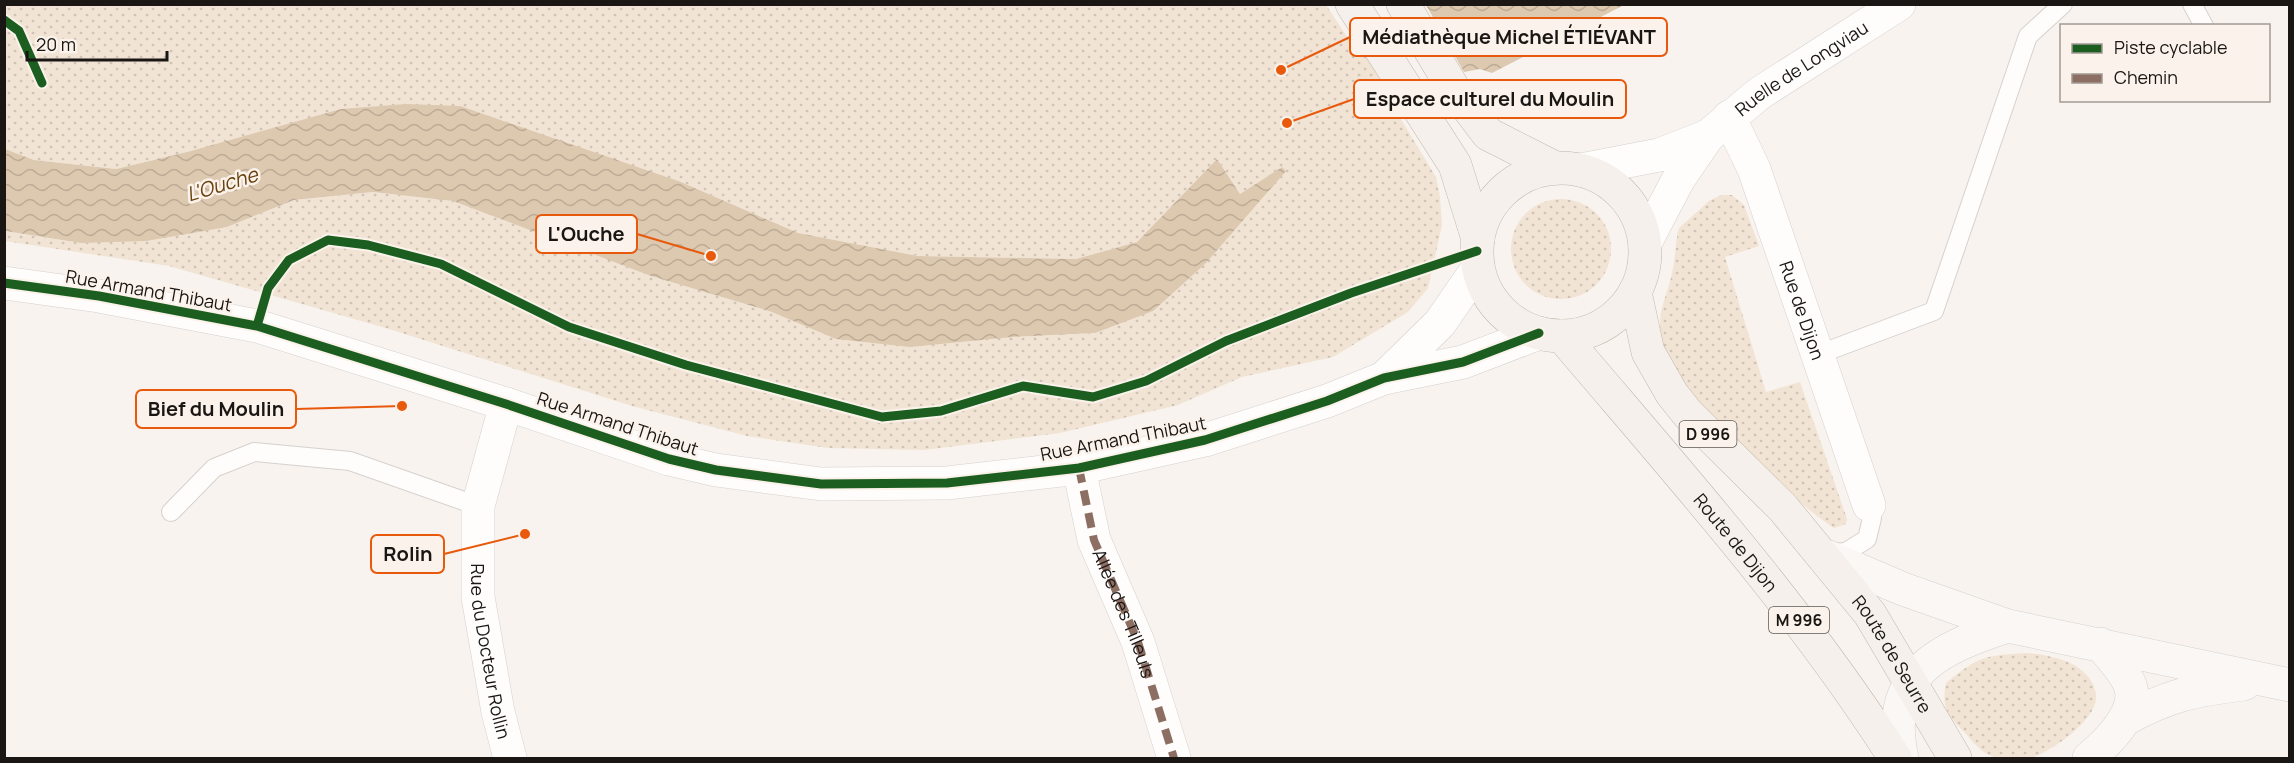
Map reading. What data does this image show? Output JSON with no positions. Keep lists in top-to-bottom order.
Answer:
{
  "streets": {
    "main road": [
      "D 996",
      "Route de Dijon",
      "M 996",
      "Route de Seurre"
    ],
    "street": [
      "Ruelle de Longviau",
      "Rue Armand Thibaut",
      "Rue de Dijon",
      "Allée des Tilleuls",
      "Rue du Docteur Rollin"
    ]
  },
  "crossings": [
    ["Ruelle de Longviau", "Rue Armand Thibaut"],
    ["Ruelle de Longviau", "Rue de Dijon"],
    ["Ruelle de Longviau", "D 996"],
    ["Ruelle de Longviau", "Route de Dijon"],
    ["Rue Armand Thibaut", "D 996"],
    ["Rue Armand Thibaut", "Route de Dijon"],
    ["Rue Armand Thibaut", "Allée des Tilleuls"],
    ["Rue Armand Thibaut", "Rue du Docteur Rollin"],
    ["D 996", "Route de Dijon"],
    ["D 996", "Route de Seurre"]
  ],
  "water": ["L'Ouche"],
  "places": [
    "Médiathèque Michel ÉTIÉVANT",
    "Espace culturel du Moulin",
    "L'Ouche",
    "Bief du Moulin",
    "Rolin"
  ],
  "legend": ["Piste cyclable", "Chemin"],
  "scale_bar": "20 m"
}
